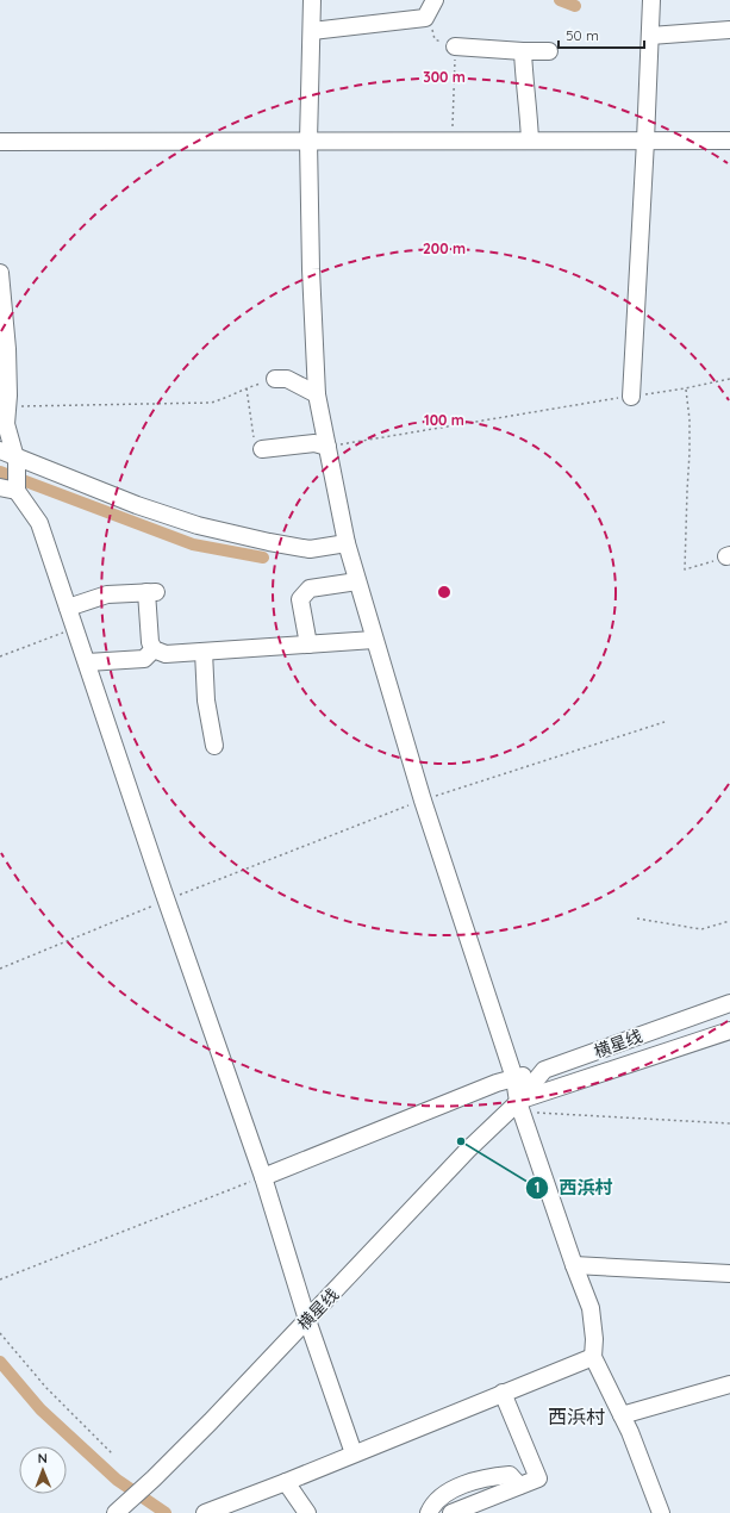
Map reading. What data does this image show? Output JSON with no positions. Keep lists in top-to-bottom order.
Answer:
{
  "streets": {
    "street": ["横星线"]
  },
  "districts": ["西浜村"],
  "places": ["西浜村"],
  "scale_bar": "50 m",
  "north": "top",
  "rings": ["300 m", "200 m", "100 m"]
}
